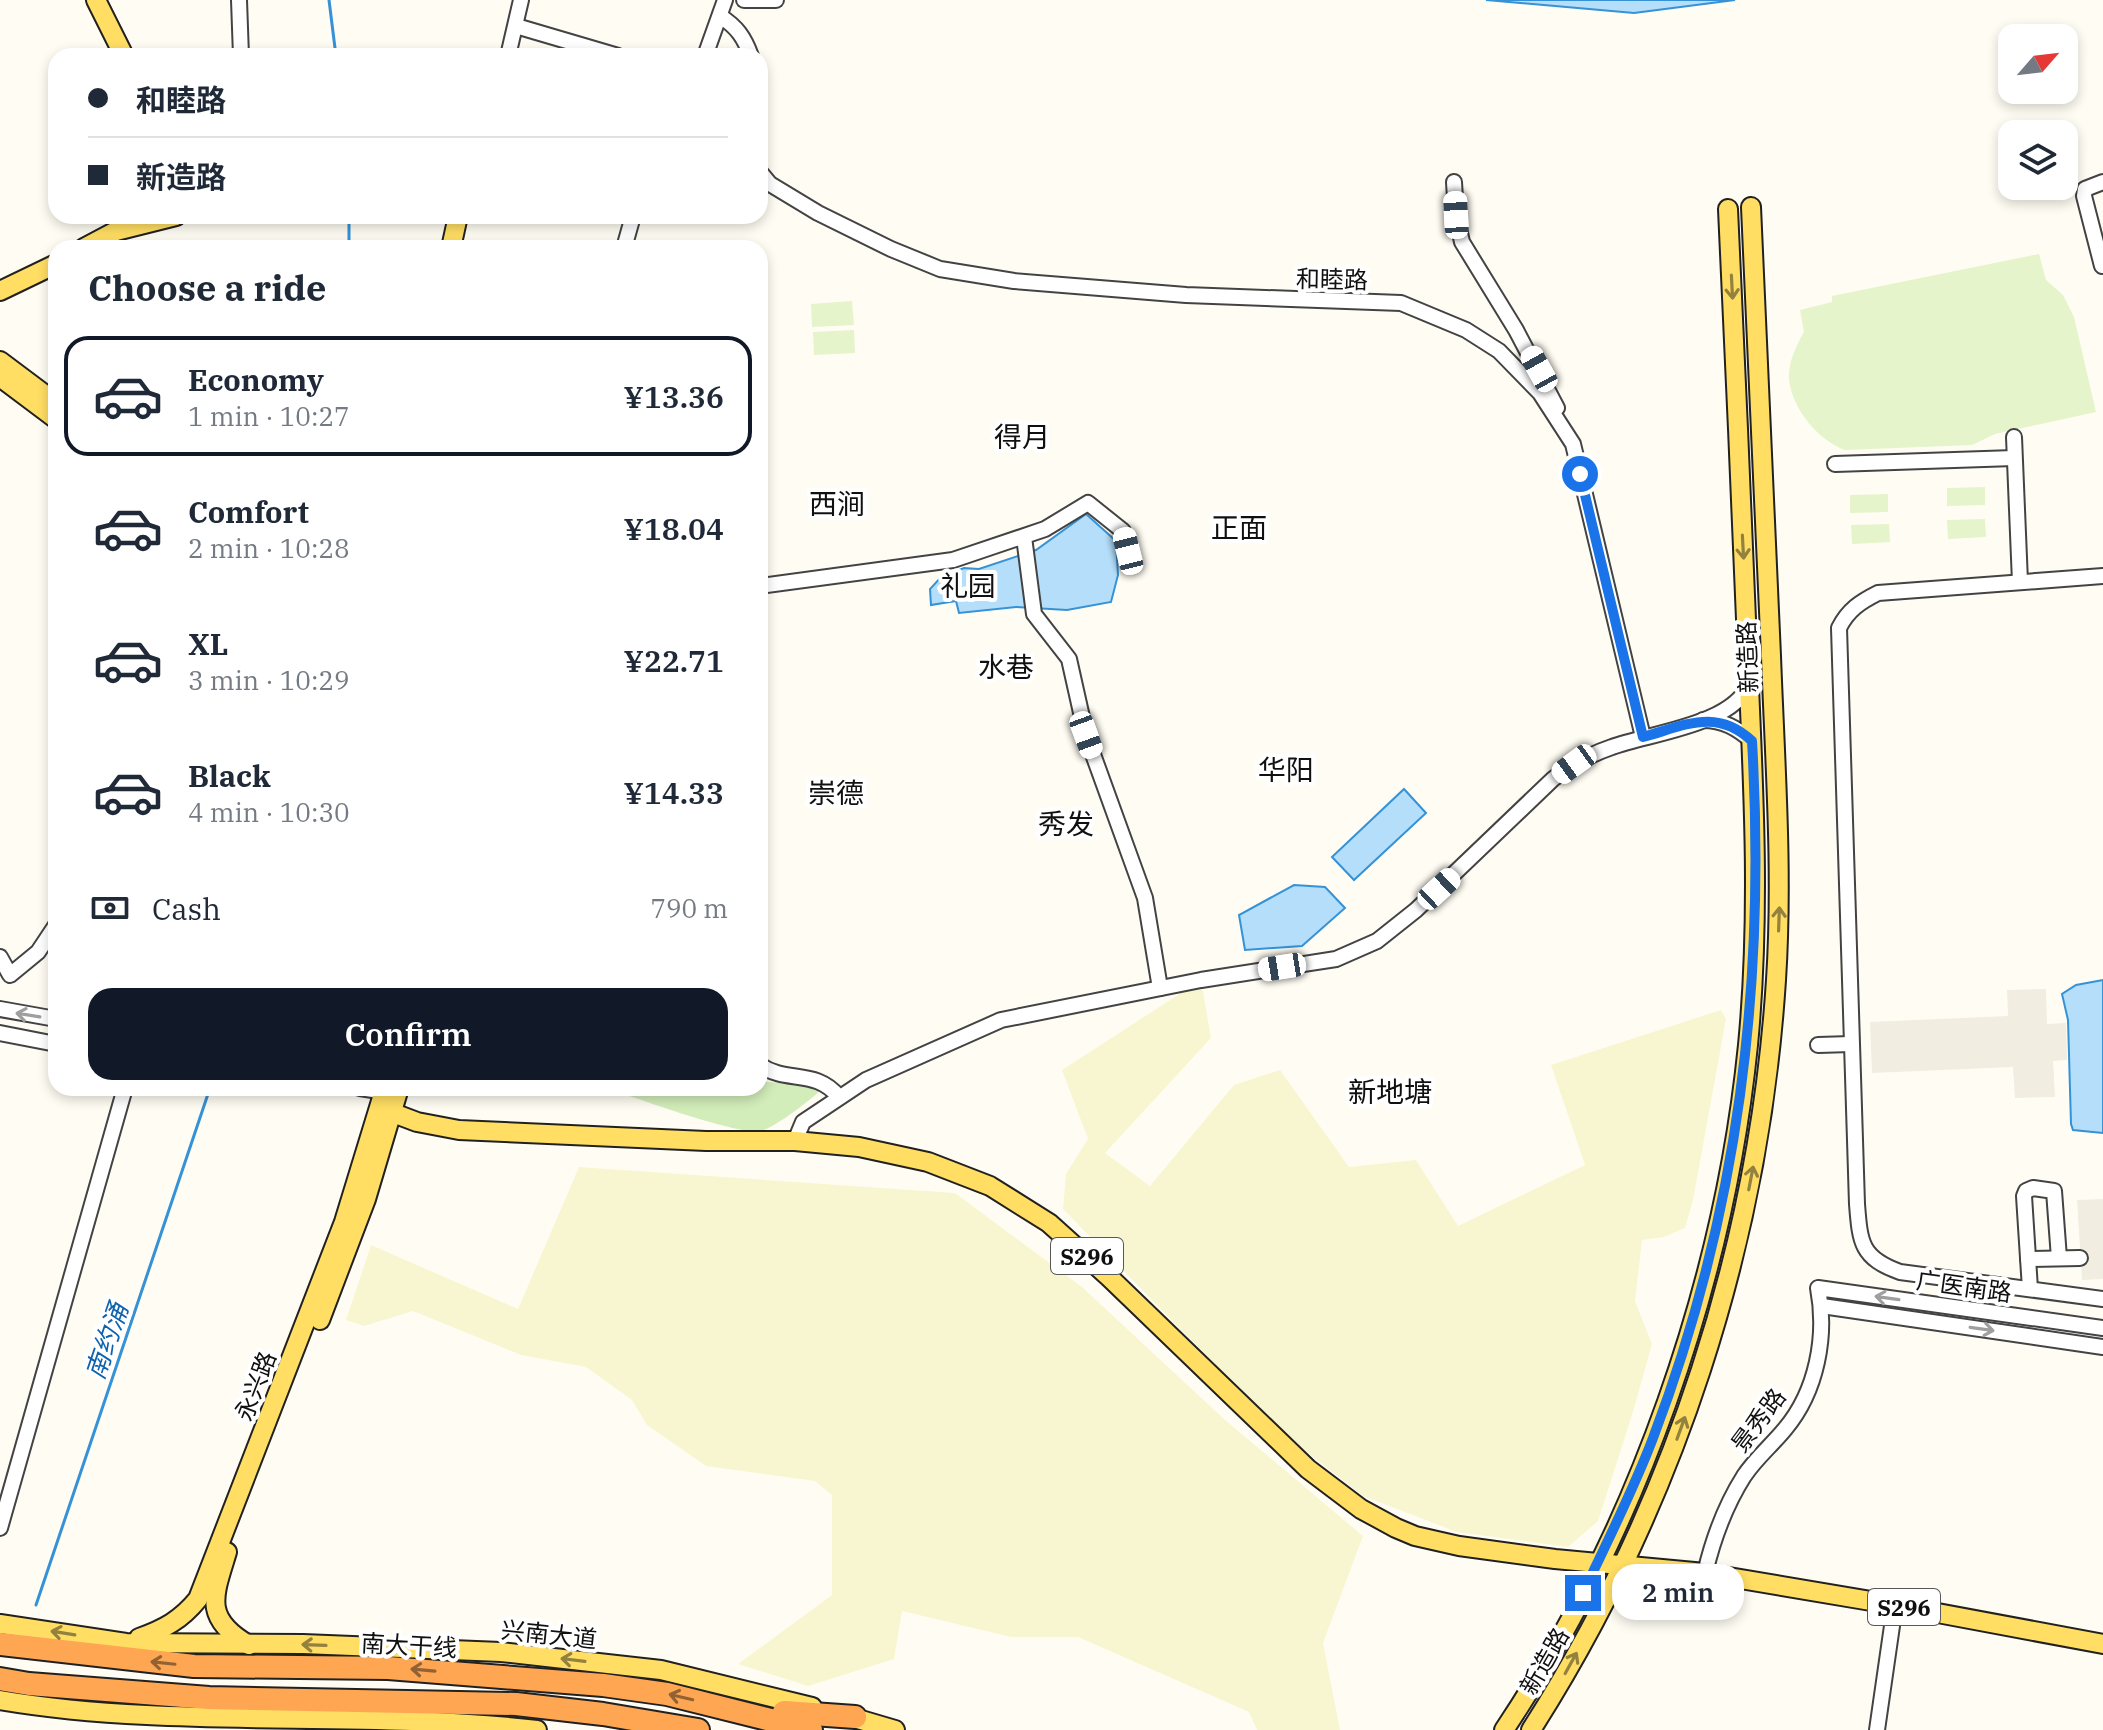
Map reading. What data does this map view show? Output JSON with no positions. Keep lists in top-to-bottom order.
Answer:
{
  "streets": {
    "highway": ["南大干线"],
    "main road": [
      "新造路",
      "S296",
      "永兴路",
      "兴南大道"
    ],
    "street": ["和睦路", "广医南路", "景秀路"]
  },
  "crossings": [
    ["新造路", "S296"],
    ["S296", "永兴路"],
    ["S296", "景秀路"],
    ["广医南路", "景秀路"],
    ["永兴路", "兴南大道"]
  ],
  "districts": [
    "得月",
    "西涧",
    "正面",
    "礼园",
    "水巷",
    "华阳",
    "崇德",
    "秀发",
    "新地塘"
  ],
  "water": ["南约涌"],
  "north": "top right",
  "page": {
    "banner": ["和睦路", "新造路"],
    "heading": "Choose a ride",
    "list": [
      {
        "name": "Economy",
        "note": "1 min · 10:27",
        "value": "¥13.36"
      },
      {
        "name": "Comfort",
        "note": "2 min · 10:28",
        "value": "¥18.04"
      },
      {
        "name": "XL",
        "note": "3 min · 10:29",
        "value": "¥22.71"
      },
      {
        "name": "Black",
        "note": "4 min · 10:30",
        "value": "¥14.33"
      }
    ],
    "pay": ["Cash", "790 m"],
    "buttons": "Confirm",
    "bubble": "2 min"
  }
}
